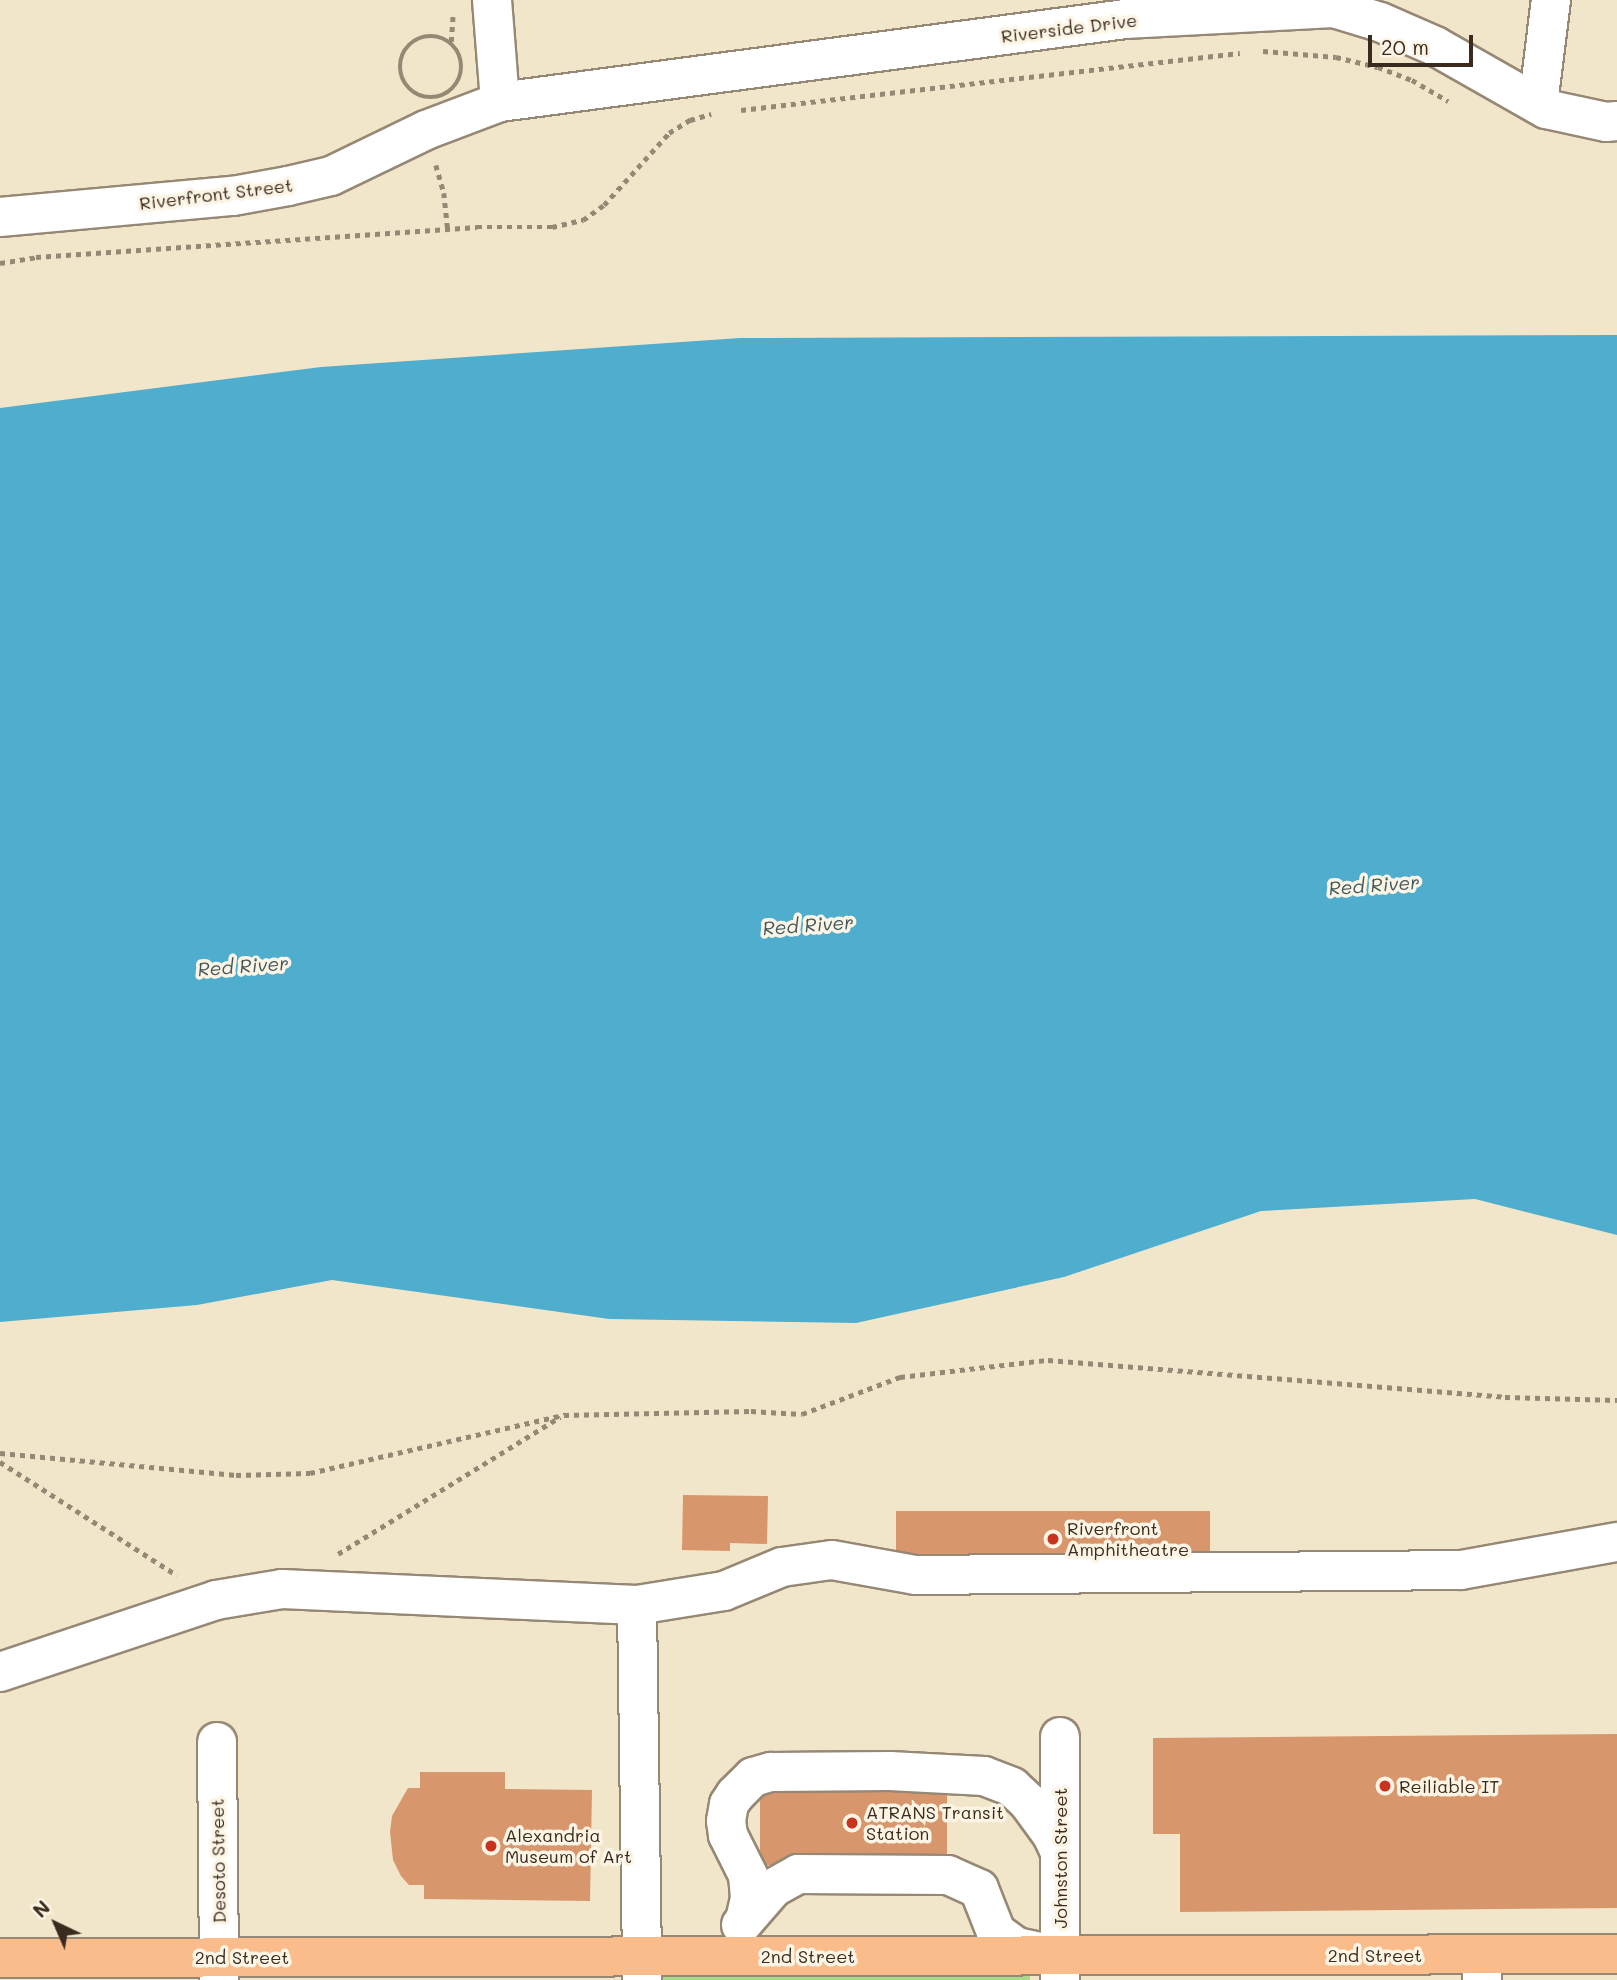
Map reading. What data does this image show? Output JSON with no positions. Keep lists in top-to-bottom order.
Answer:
{
  "streets": {
    "main road": ["2nd Street"],
    "street": [
      "Riverside Drive",
      "Riverfront Street",
      "Johnston Street",
      "Desoto Street"
    ]
  },
  "crossings": [
    ["Riverside Drive", "Riverfront Street"],
    ["Johnston Street", "2nd Street"],
    ["Desoto Street", "2nd Street"]
  ],
  "water": ["Red River"],
  "places": [
    "Riverfront Amphitheatre",
    "Reiliable IT",
    "ATRANS Transit Station",
    "Alexandria Museum of Art"
  ],
  "scale_bar": "20 m",
  "north": "top left"
}
